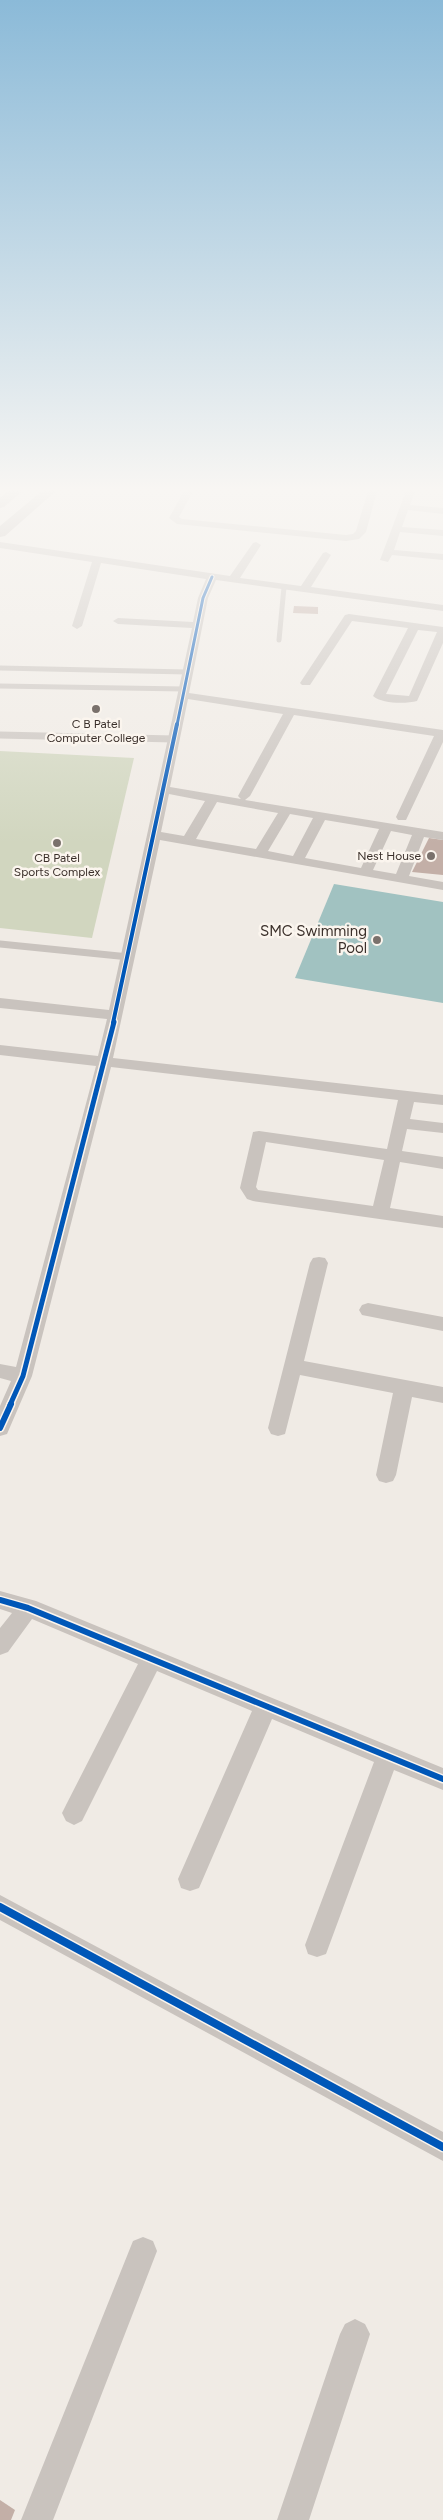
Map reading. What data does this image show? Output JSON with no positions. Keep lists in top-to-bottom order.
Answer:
{
  "places": [
    "C B Patel Computer College",
    "CB Patel Sports Complex",
    "Nest House",
    "SMC Swimming Pool"
  ]
}
